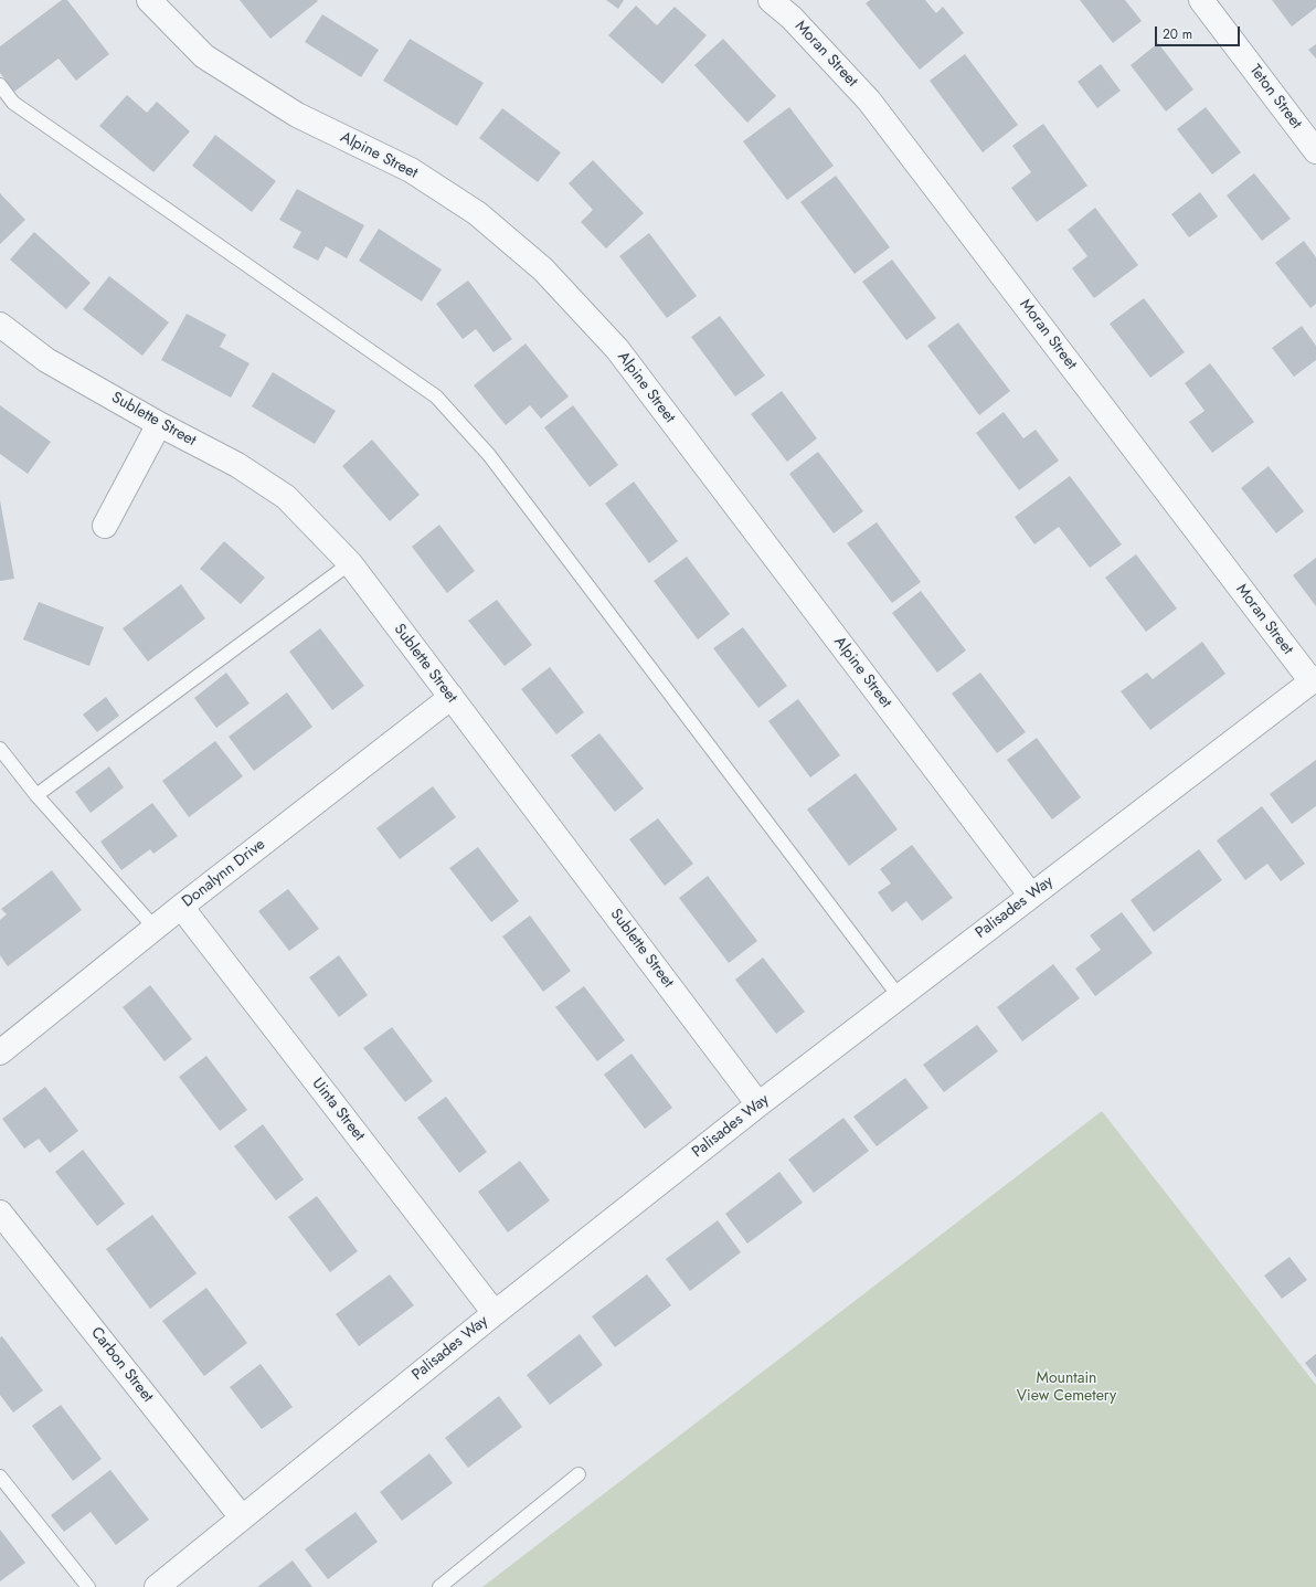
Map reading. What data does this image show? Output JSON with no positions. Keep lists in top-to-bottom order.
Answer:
{
  "streets": {
    "street": [
      "Moran Street",
      "Teton Street",
      "Alpine Street",
      "Sublette Street",
      "Donalynn Drive",
      "Palisades Way",
      "Uinta Street",
      "Carbon Street"
    ]
  },
  "crossings": [
    ["Moran Street", "Palisades Way"],
    ["Alpine Street", "Palisades Way"],
    ["Sublette Street", "Donalynn Drive"],
    ["Sublette Street", "Palisades Way"],
    ["Donalynn Drive", "Uinta Street"],
    ["Palisades Way", "Uinta Street"],
    ["Palisades Way", "Carbon Street"]
  ],
  "parks": ["Mountain View Cemetery"],
  "scale_bar": "20 m"
}
